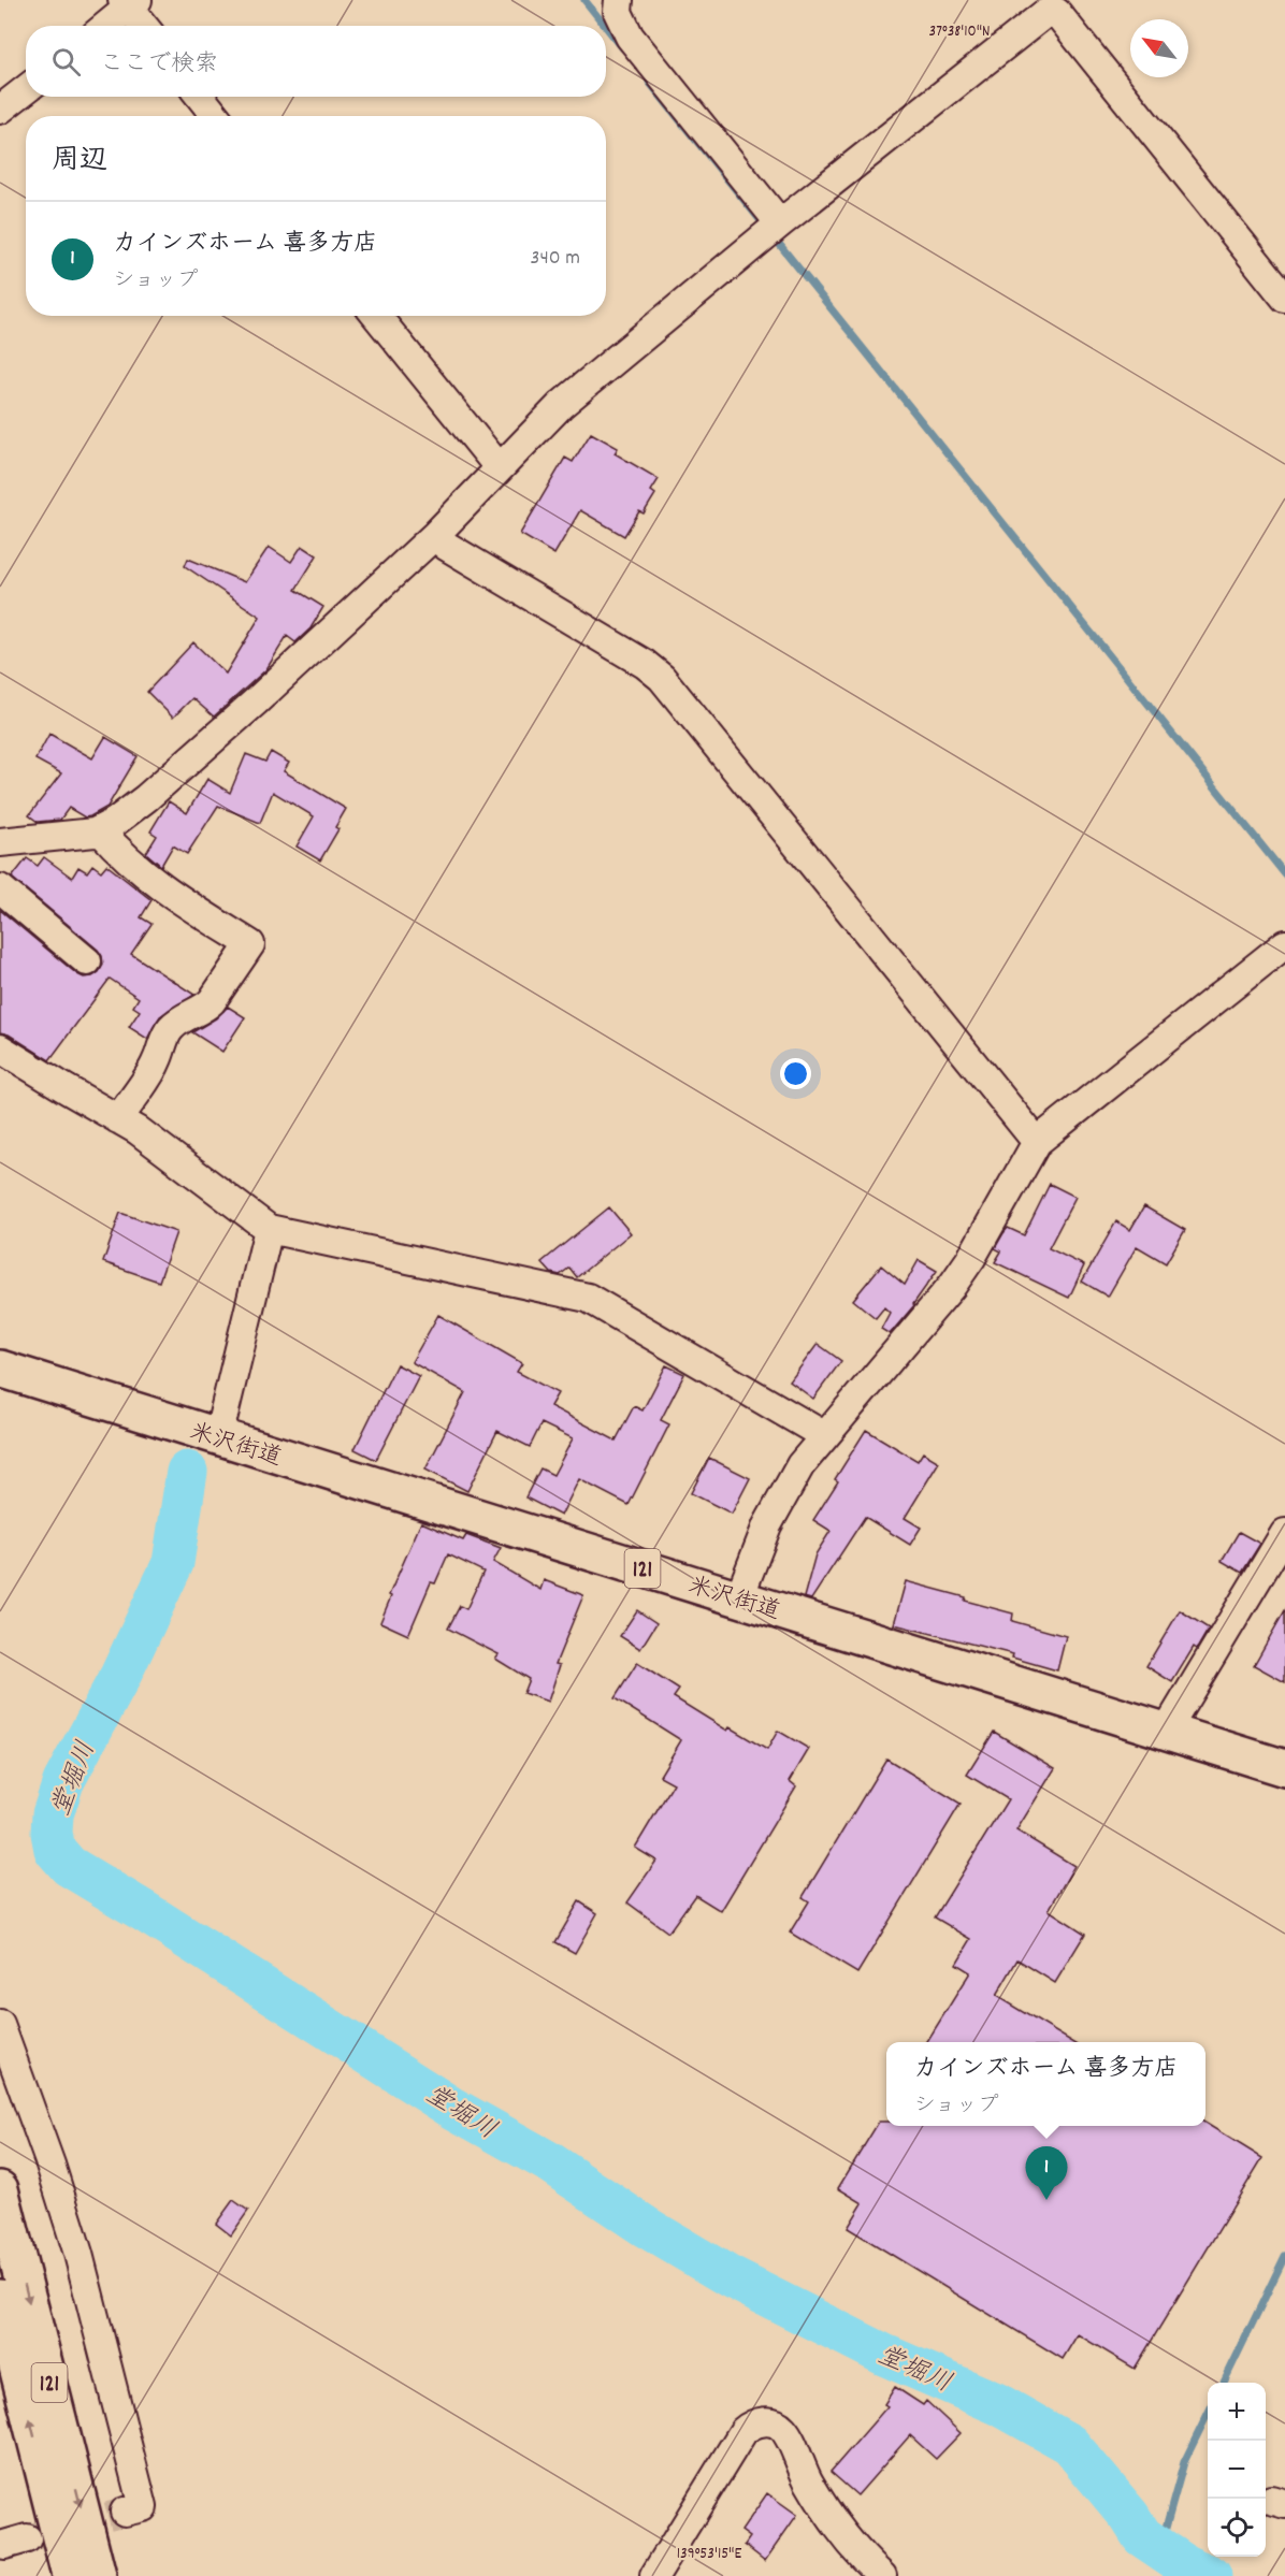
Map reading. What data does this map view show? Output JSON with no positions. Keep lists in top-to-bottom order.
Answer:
{
  "streets": {
    "highway": ["米沢街道", "121"]
  },
  "water": ["堂堀川"],
  "north": "top left",
  "page": {
    "search": "ここで検索",
    "heading": "周辺",
    "list": [
      {
        "mark": "1",
        "name": "カインズホーム 喜多方店",
        "note": "ショップ",
        "value": "340 m"
      }
    ],
    "popup": ["カインズホーム 喜多方店", "ショップ"],
    "pins": "1",
    "map_buttons": ["+", "−"]
  },
  "coordinates": ["37°38'10\"N", "139°53'15\"E"]
}
